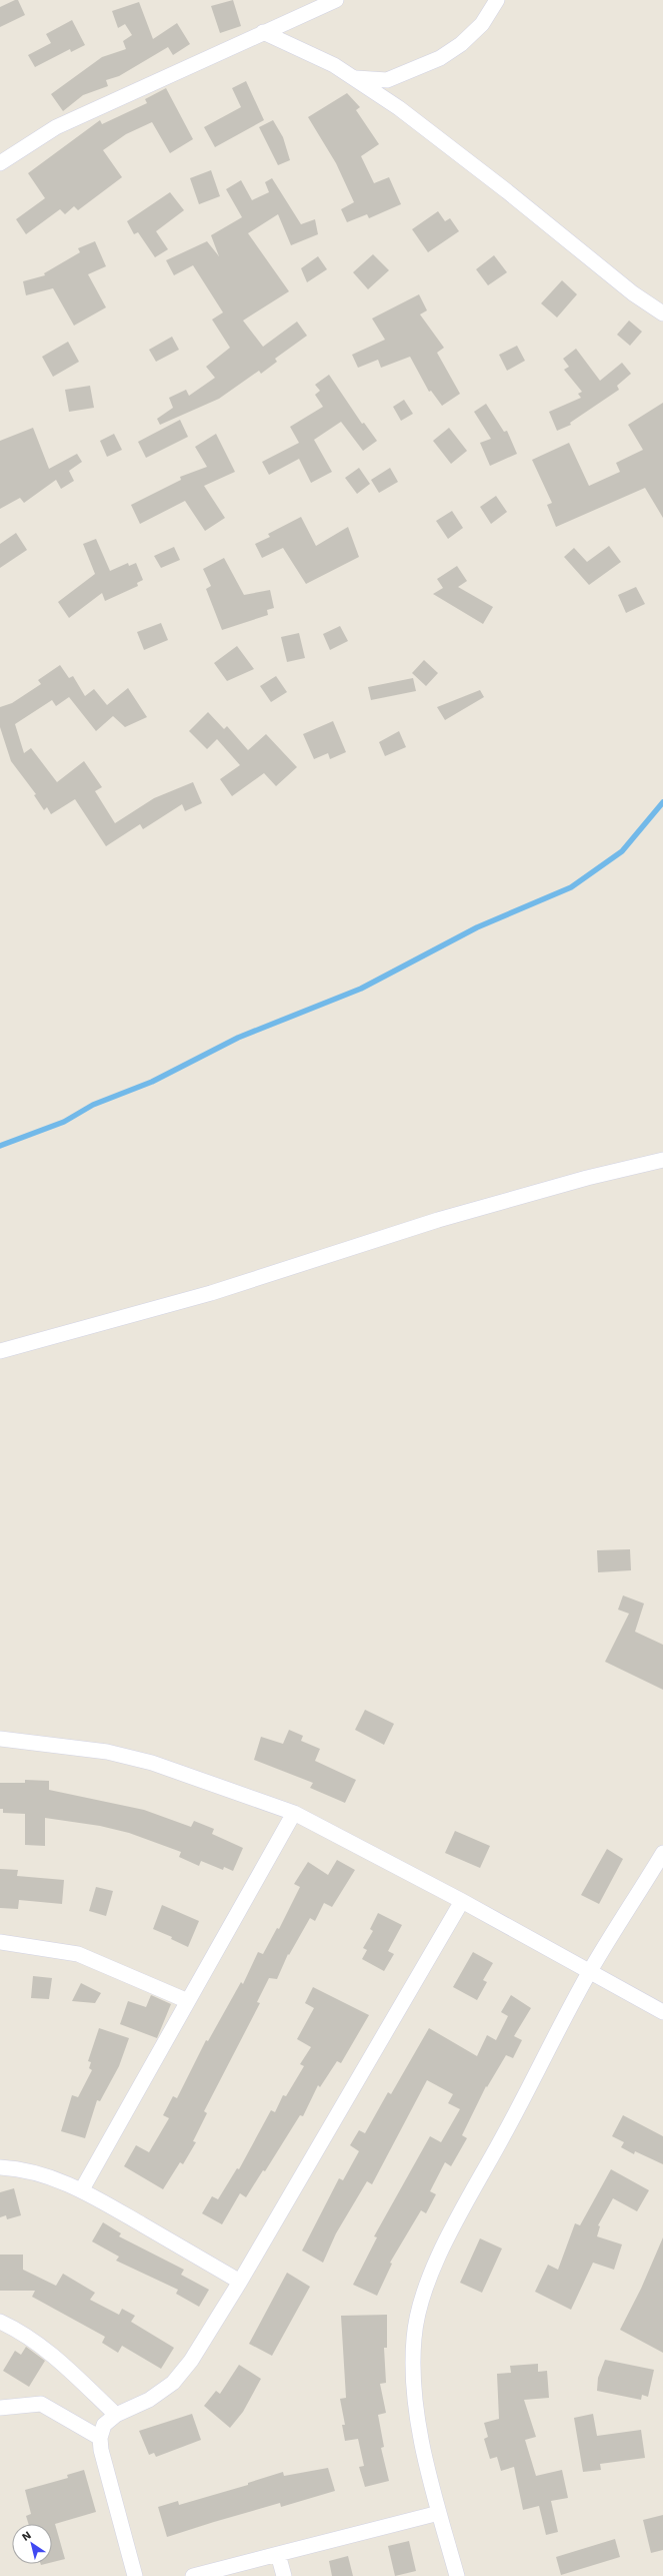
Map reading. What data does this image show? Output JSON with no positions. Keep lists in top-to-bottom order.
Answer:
{
  "north": "top left"
}
